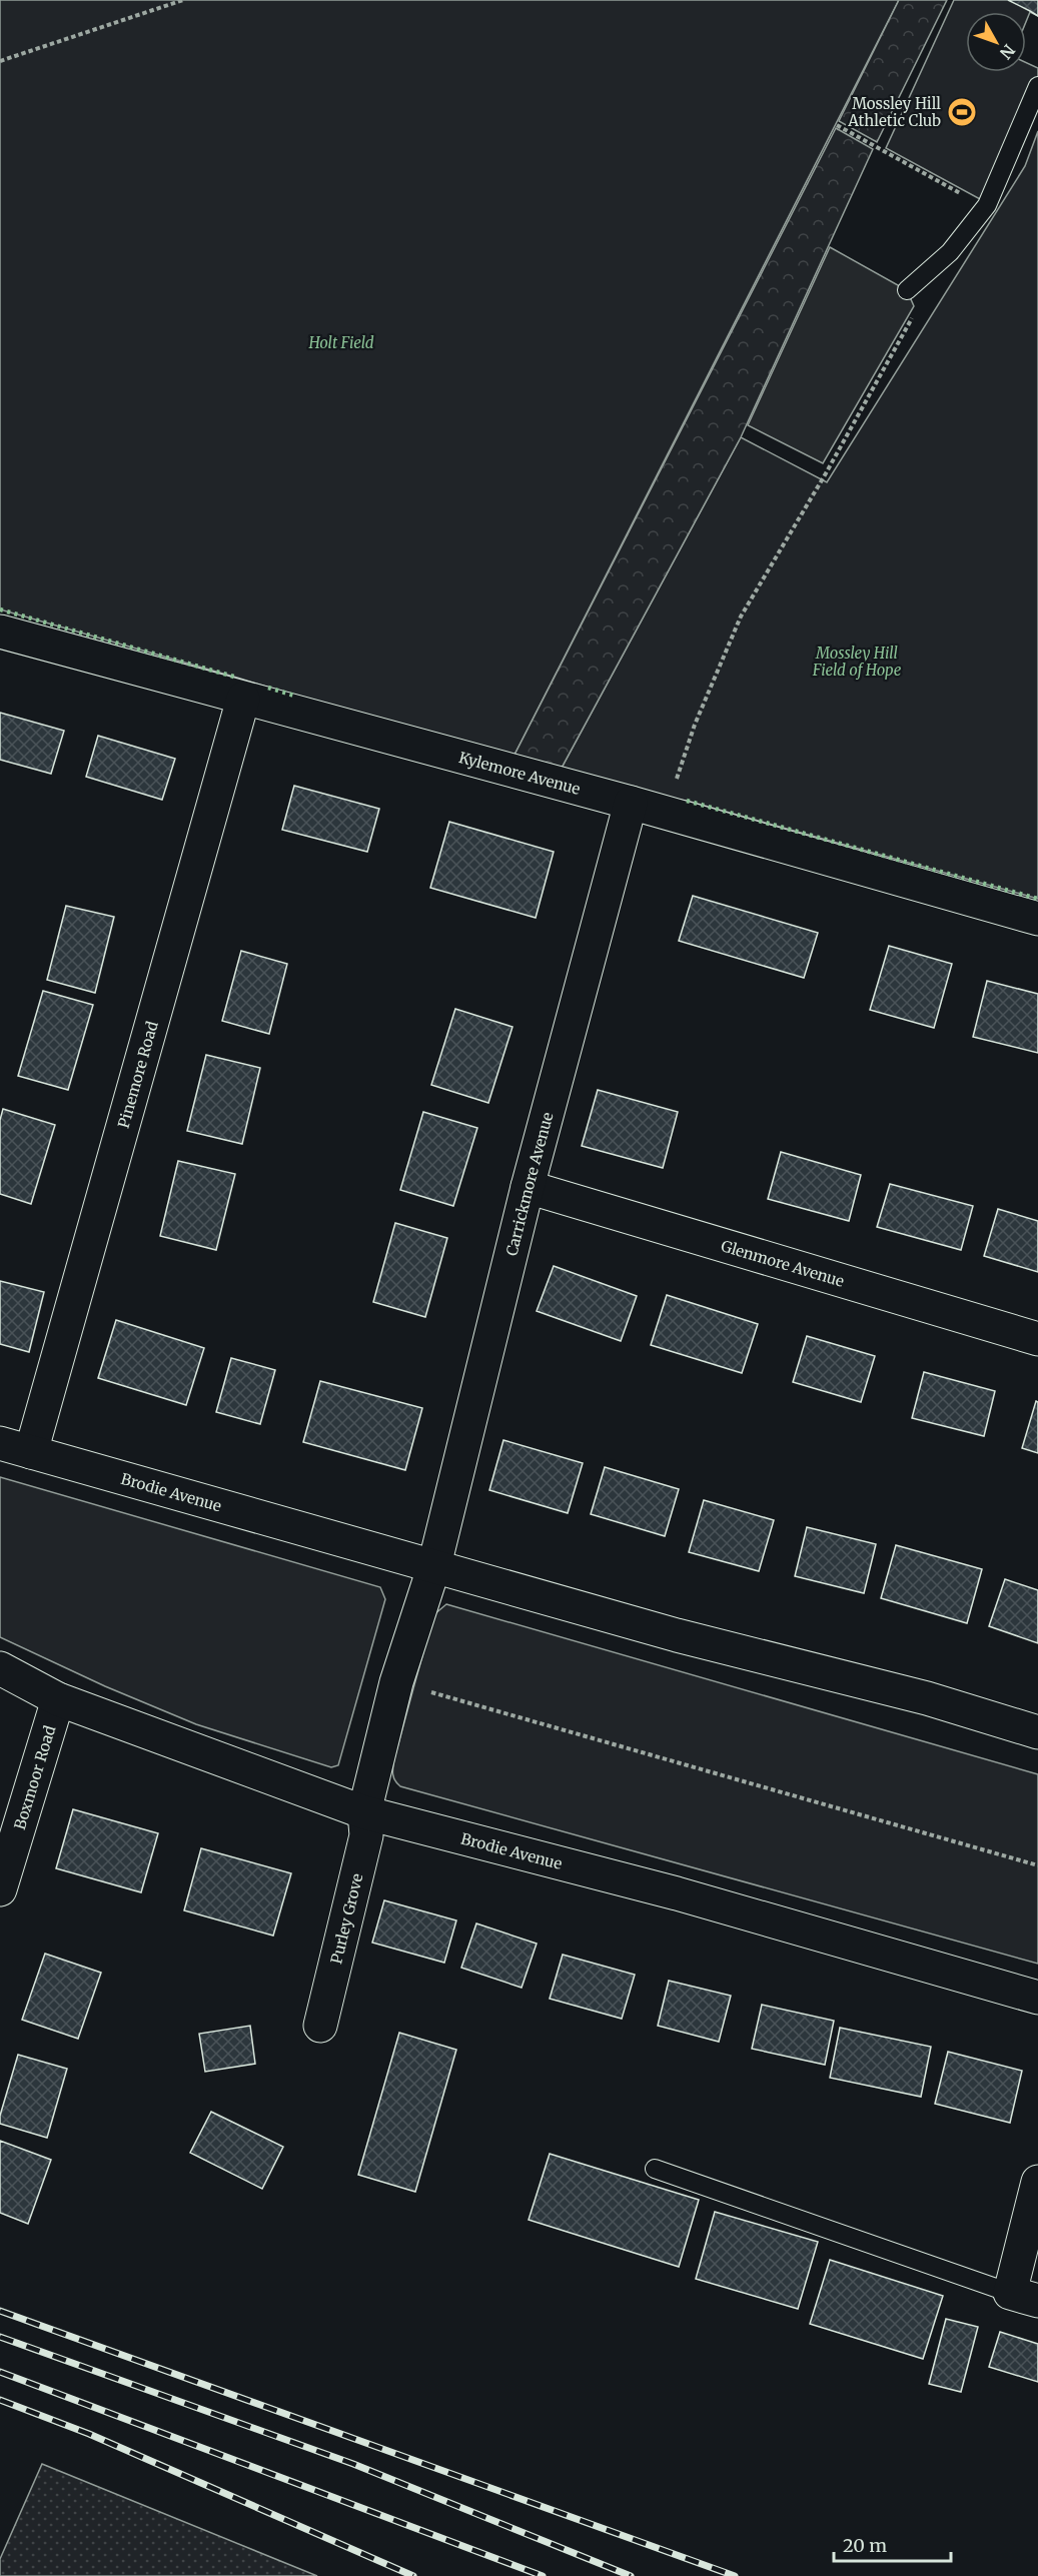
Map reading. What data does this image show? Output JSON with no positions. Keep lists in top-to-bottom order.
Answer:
{
  "streets": {
    "street": [
      "Kylemore Avenue",
      "Pinemore Road",
      "Carrickmore Avenue",
      "Glenmore Avenue",
      "Brodie Avenue",
      "Boxmoor Road",
      "Purley Grove"
    ]
  },
  "crossings": [
    ["Kylemore Avenue", "Pinemore Road"],
    ["Kylemore Avenue", "Carrickmore Avenue"],
    ["Pinemore Road", "Brodie Avenue"],
    ["Carrickmore Avenue", "Glenmore Avenue"],
    ["Carrickmore Avenue", "Brodie Avenue"],
    ["Carrickmore Avenue", "Purley Grove"],
    ["Brodie Avenue", "Boxmoor Road"],
    ["Brodie Avenue", "Purley Grove"]
  ],
  "parks": ["Holt Field", "Mossley Hill Field of Hope"],
  "places": {
    "sports": ["Mossley Hill Athletic Club"]
  },
  "scale_bar": "20 m",
  "north": "bottom right"
}
